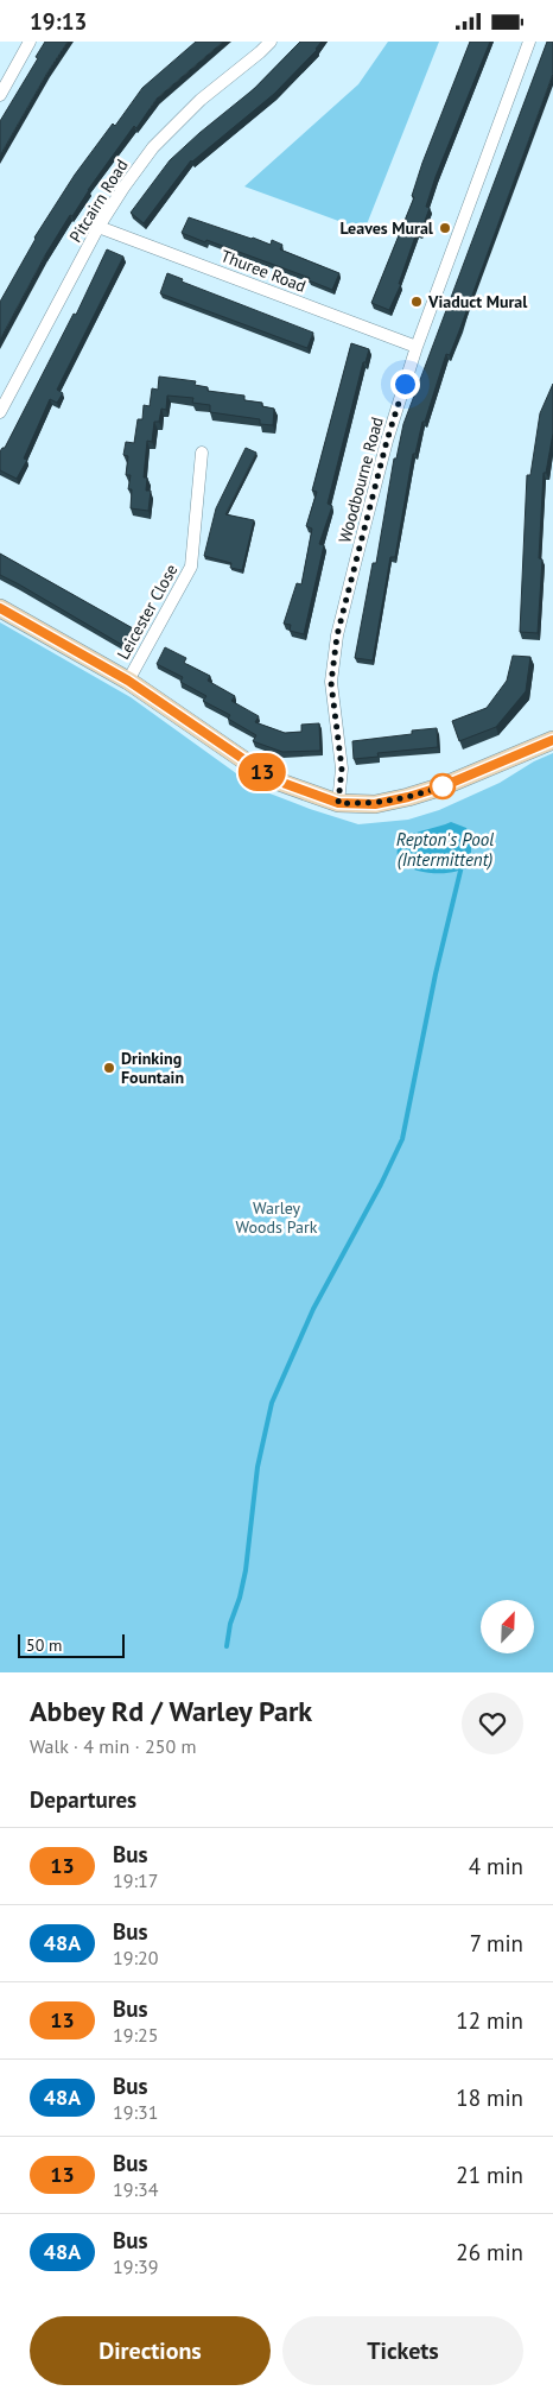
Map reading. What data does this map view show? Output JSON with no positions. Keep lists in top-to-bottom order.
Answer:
{
  "streets": {
    "street": [
      "Pitcairn Road",
      "Thuree Road",
      "Woodbourne Road",
      "Leicester Close"
    ]
  },
  "crossings": [
    ["Pitcairn Road", "Thuree Road"],
    ["Thuree Road", "Woodbourne Road"]
  ],
  "water": ["Repton's Pool (Intermittent)"],
  "parks": ["Warley Woods Park"],
  "places": ["Leaves Mural", "Viaduct Mural", "Drinking Fountain"],
  "lines": ["bus line 13"],
  "scale_bar": "50 m",
  "north": "top right",
  "page": {
    "status": "19:13",
    "on_map": "13",
    "scale": "50 m",
    "heading": [
      ["Abbey Rd / Warley Park", "Walk · 4 min · 250 m"],
      "Departures"
    ],
    "list": [
      {
        "mark": "13",
        "name": "Bus",
        "note": "19:17",
        "value": "4 min"
      },
      {
        "mark": "48A",
        "name": "Bus",
        "note": "19:20",
        "value": "7 min"
      },
      {
        "mark": "13",
        "name": "Bus",
        "note": "19:25",
        "value": "12 min"
      },
      {
        "mark": "48A",
        "name": "Bus",
        "note": "19:31",
        "value": "18 min"
      },
      {
        "mark": "13",
        "name": "Bus",
        "note": "19:34",
        "value": "21 min"
      },
      {
        "mark": "48A",
        "name": "Bus",
        "note": "19:39",
        "value": "26 min"
      }
    ],
    "buttons": ["Directions", "Tickets"]
  }
}
